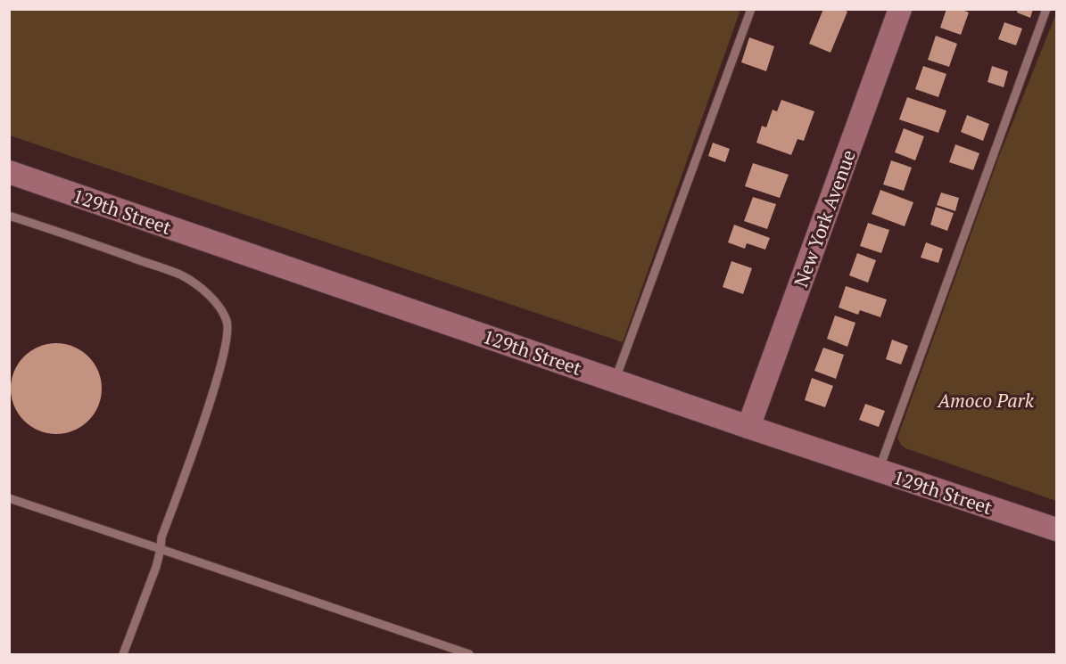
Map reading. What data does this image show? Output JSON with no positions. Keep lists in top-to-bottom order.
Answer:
{
  "streets": {
    "main road": ["129th Street", "New York Avenue"]
  },
  "crossings": [
    ["129th Street", "New York Avenue"]
  ],
  "parks": ["Amoco Park"]
}
